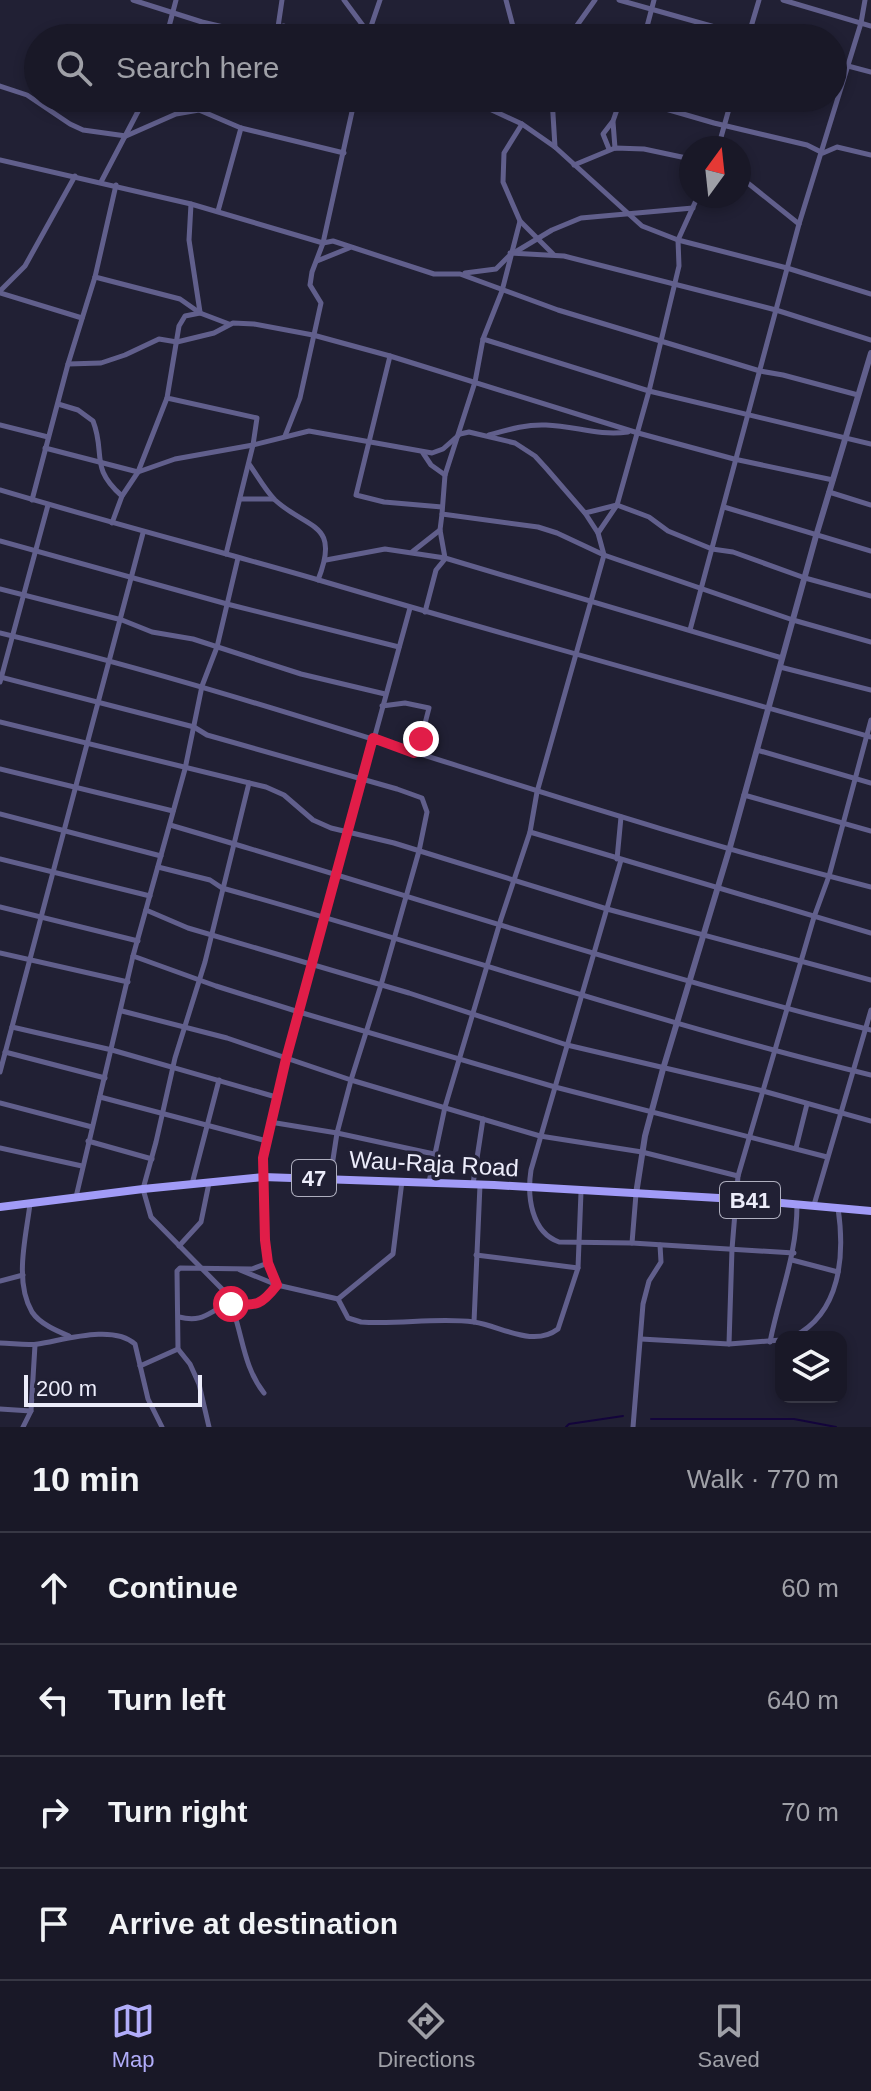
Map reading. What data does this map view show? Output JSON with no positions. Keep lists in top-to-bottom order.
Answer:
{
  "streets": {
    "main road": ["Wau-Raja Road", "47", "B41"]
  },
  "crossings": [
    ["Wau-Raja Road", "B41"]
  ],
  "scale_bar": "200 m",
  "north": "top",
  "page": {
    "search": "Search here",
    "scale": "200 m",
    "heading": ["10 min", "Walk · 770 m"],
    "list": [
      ["Continue", "60 m"],
      ["Turn left", "640 m"],
      ["Turn right", "70 m"],
      "Arrive at destination"
    ],
    "nav": ["Map", "Directions", "Saved"]
  }
}
